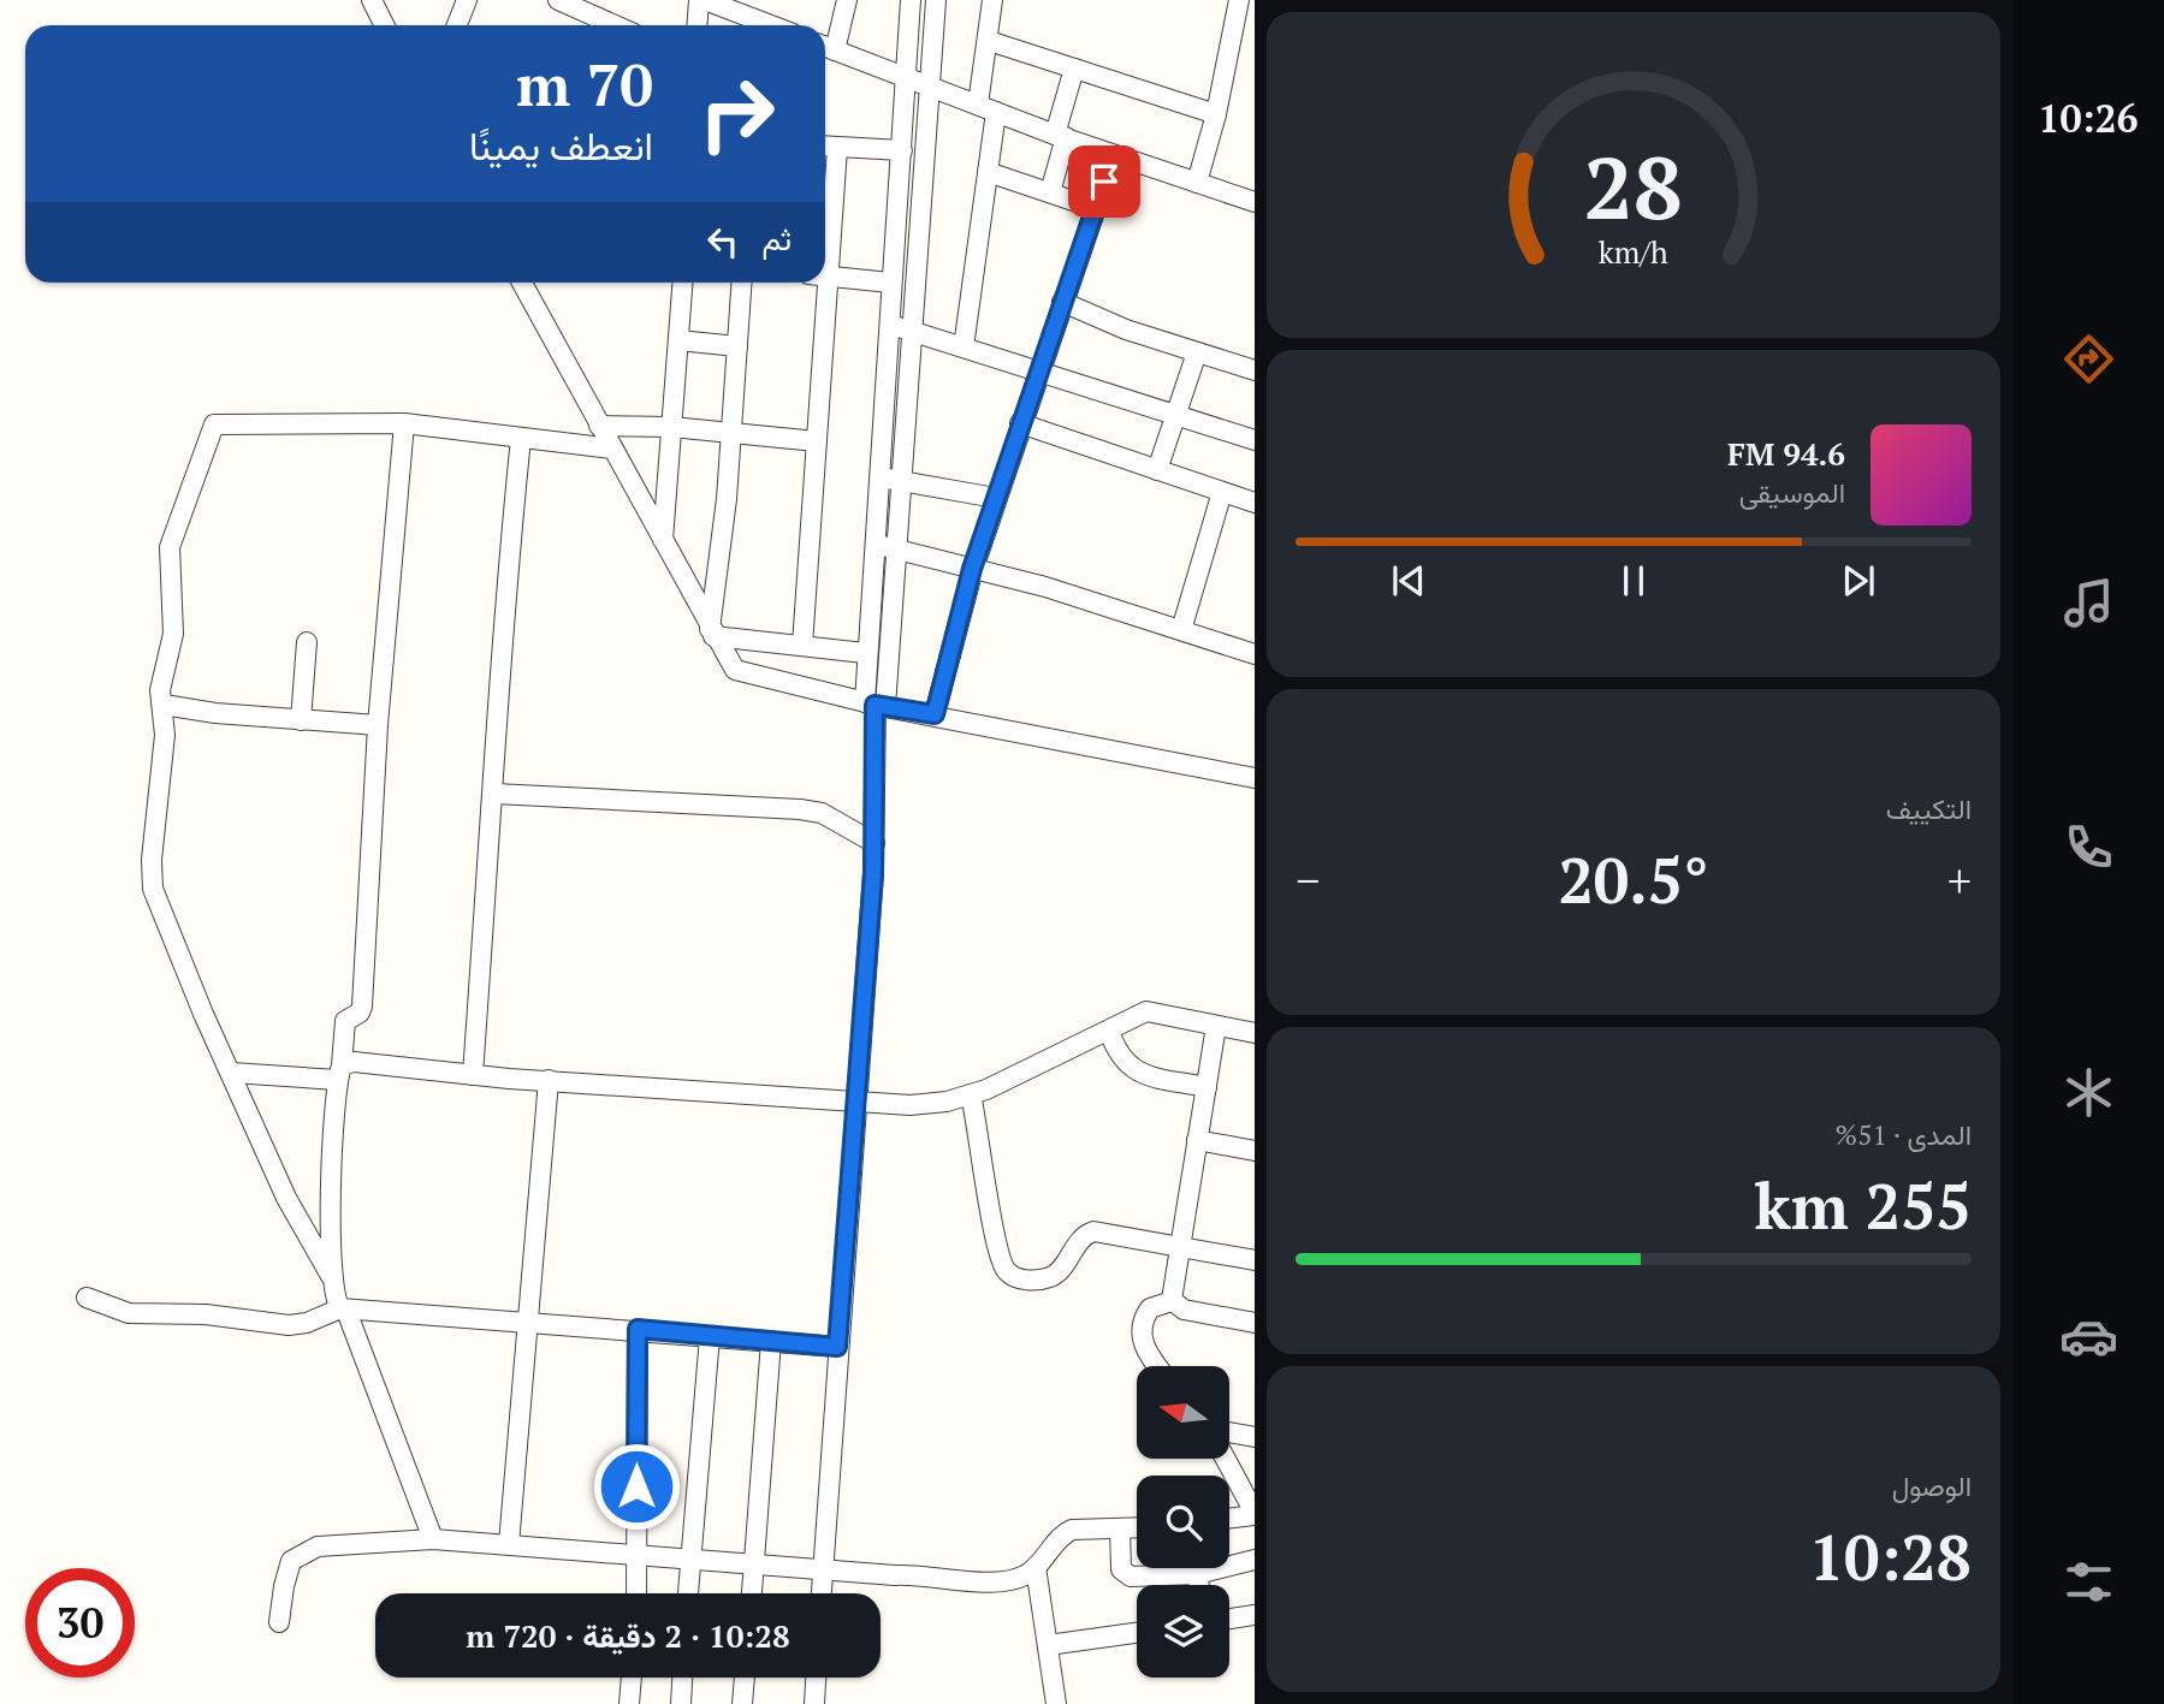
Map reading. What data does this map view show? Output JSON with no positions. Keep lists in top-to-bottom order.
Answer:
{
  "north": "left",
  "page": {
    "tabs": "10:26",
    "turn": ["70 m", "انعطف يمينًا"],
    "then": "ثم",
    "song": ["94.6 FM", "الموسيقى"],
    "tile": [
      "التكييف",
      ["المدى · 51%", "255 km"],
      ["الوصول", "10:28"]
    ],
    "heat": ["−", "20.5°", "+"],
    "limit": "30",
    "trip": "10:28 · 2 دقيقة · 720 m",
    "gauge": ["28", "km/h"]
  }
}
